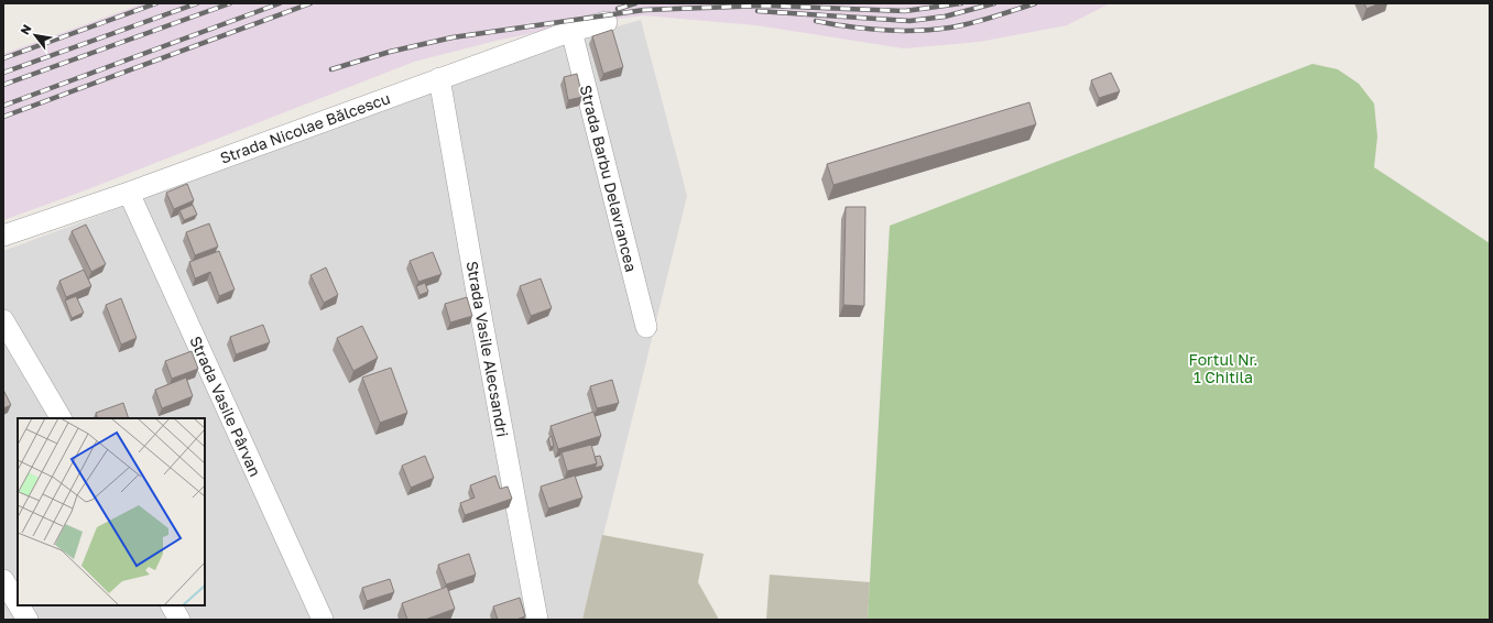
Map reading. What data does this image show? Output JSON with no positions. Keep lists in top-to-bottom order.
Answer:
{
  "streets": {
    "street": [
      "Strada Nicolae Bălcescu",
      "Strada Barbu Delavrancea",
      "Strada Vasile Alecsandri",
      "Strada Vasile Pârvan"
    ]
  },
  "crossings": [
    ["Strada Nicolae Bălcescu", "Strada Barbu Delavrancea"],
    ["Strada Nicolae Bălcescu", "Strada Vasile Alecsandri"],
    ["Strada Nicolae Bălcescu", "Strada Vasile Pârvan"]
  ],
  "parks": ["Fortul Nr. 1 Chitila"],
  "north": "top left"
}
